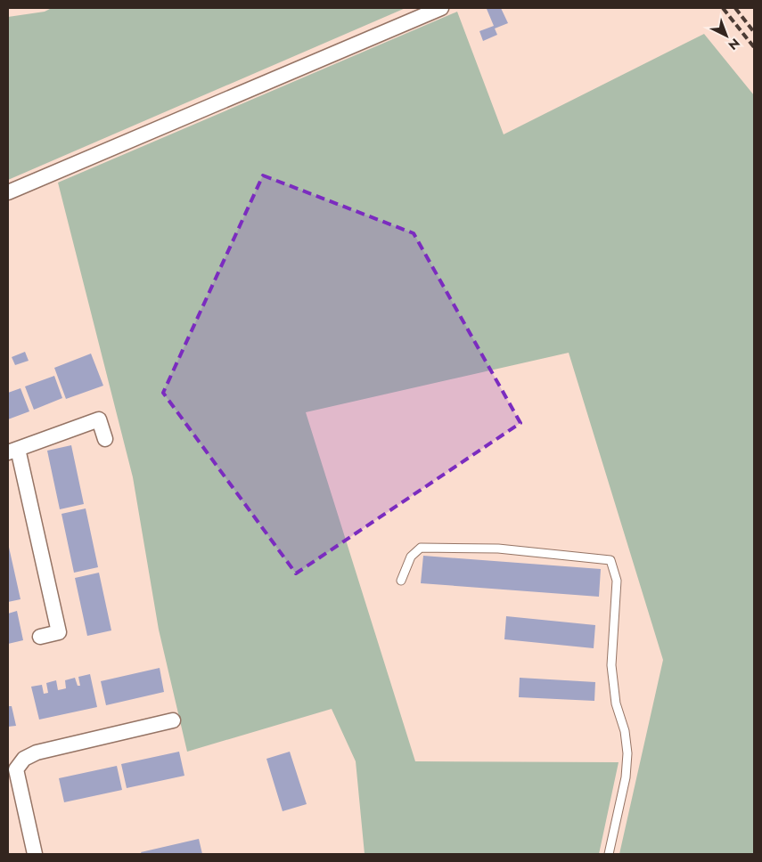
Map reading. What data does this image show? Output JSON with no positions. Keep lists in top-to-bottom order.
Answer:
{
  "north": "bottom right"
}
